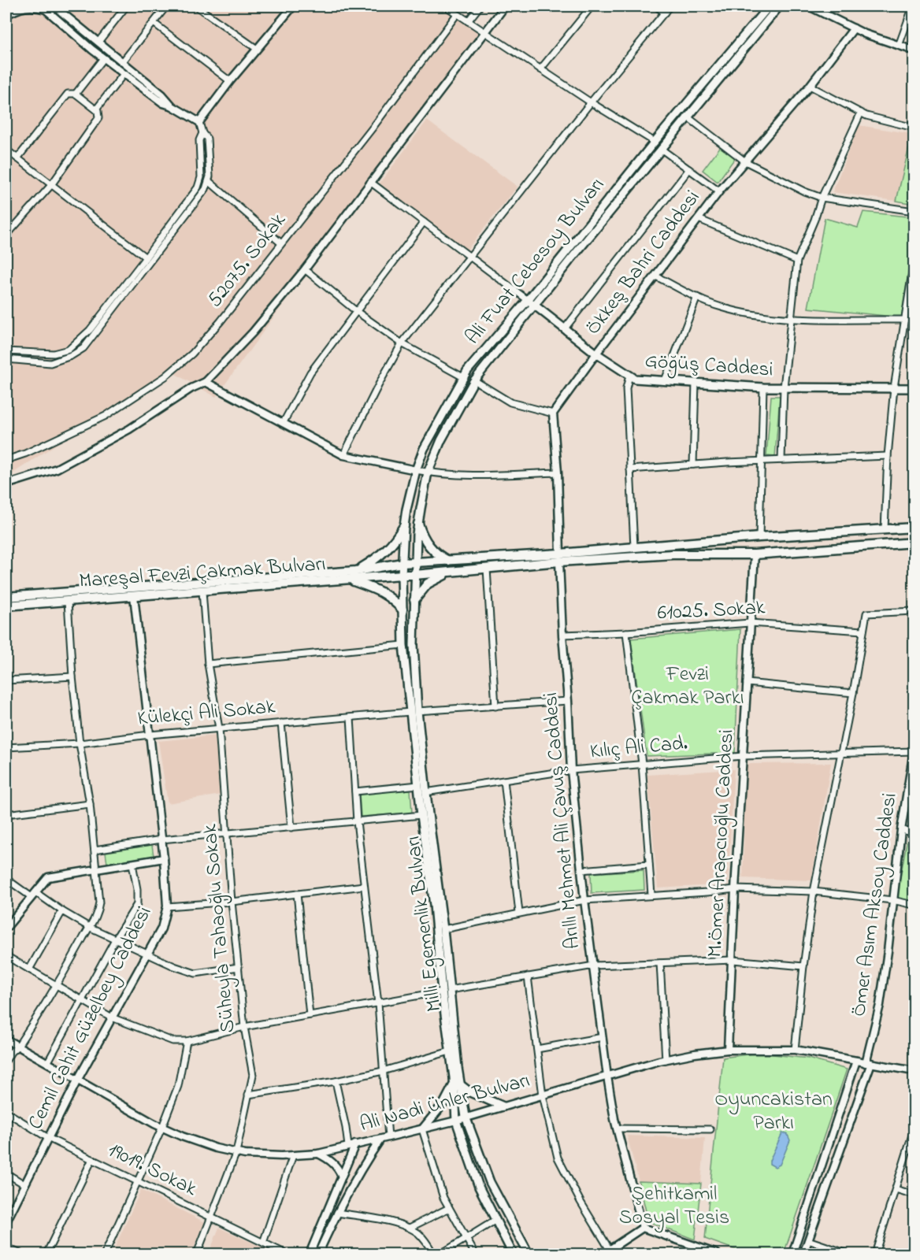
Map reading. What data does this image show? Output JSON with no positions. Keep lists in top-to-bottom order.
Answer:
{
  "streets": {
    "main road": [
      "Ali Fuat Cebesoy Bulvarı",
      "Göğüş Caddesi",
      "Mareşal Fevzi Çakmak Bulvarı",
      "Milli Egemenlik Bulvarı"
    ],
    "street": [
      "52075. Sokak",
      "Ökkeş Bahri Caddesi",
      "61025. Sokak",
      "Külekçi Ali Sokak",
      "Kılıç Ali Cad.",
      "Arıllı Mehmet Ali Çavuş Caddesi",
      "M.Ömer Arapcıoğlu Caddesi",
      "Ömer Asım Aksoy Caddesi",
      "Süheyla Tahaoğlu Sokak",
      "Cemil Cahit Güzelbey Caddesi",
      "Ali Nadi Ünler Bulvarı",
      "19019. Sokak"
    ]
  },
  "crossings": [
    ["Ali Fuat Cebesoy Bulvarı", "Göğüş Caddesi"],
    ["Ali Fuat Cebesoy Bulvarı", "Mareşal Fevzi Çakmak Bulvarı"],
    ["Ali Fuat Cebesoy Bulvarı", "Milli Egemenlik Bulvarı"],
    ["Ökkeş Bahri Caddesi", "Göğüş Caddesi"],
    ["Göğüş Caddesi", "Milli Egemenlik Bulvarı"],
    ["Mareşal Fevzi Çakmak Bulvarı", "Arıllı Mehmet Ali Çavuş Caddesi"],
    ["Mareşal Fevzi Çakmak Bulvarı", "Milli Egemenlik Bulvarı"],
    ["Mareşal Fevzi Çakmak Bulvarı", "Süheyla Tahaoğlu Sokak"],
    ["Mareşal Fevzi Çakmak Bulvarı", "Cemil Cahit Güzelbey Caddesi"],
    ["61025. Sokak", "Arıllı Mehmet Ali Çavuş Caddesi"],
    ["61025. Sokak", "M.Ömer Arapcıoğlu Caddesi"],
    ["Külekçi Ali Sokak", "Arıllı Mehmet Ali Çavuş Caddesi"],
    ["Külekçi Ali Sokak", "Milli Egemenlik Bulvarı"],
    ["Külekçi Ali Sokak", "Süheyla Tahaoğlu Sokak"],
    ["Külekçi Ali Sokak", "Cemil Cahit Güzelbey Caddesi"],
    ["Kılıç Ali Cad.", "Arıllı Mehmet Ali Çavuş Caddesi"],
    ["Kılıç Ali Cad.", "M.Ömer Arapcıoğlu Caddesi"],
    ["Kılıç Ali Cad.", "Ömer Asım Aksoy Caddesi"],
    ["Kılıç Ali Cad.", "Milli Egemenlik Bulvarı"],
    ["Arıllı Mehmet Ali Çavuş Caddesi", "Ali Nadi Ünler Bulvarı"],
    ["M.Ömer Arapcıoğlu Caddesi", "Ali Nadi Ünler Bulvarı"],
    ["Ömer Asım Aksoy Caddesi", "Ali Nadi Ünler Bulvarı"],
    ["Milli Egemenlik Bulvarı", "Ali Nadi Ünler Bulvarı"],
    ["Süheyla Tahaoğlu Sokak", "Ali Nadi Ünler Bulvarı"],
    ["Süheyla Tahaoğlu Sokak", "19019. Sokak"],
    ["Cemil Cahit Güzelbey Caddesi", "Ali Nadi Ünler Bulvarı"],
    ["Cemil Cahit Güzelbey Caddesi", "19019. Sokak"]
  ],
  "parks": ["Fevzi Çakmak Parkı", "Oyuncakistan Parkı", "Şehitkamil Sosyal Tesis"]
}
